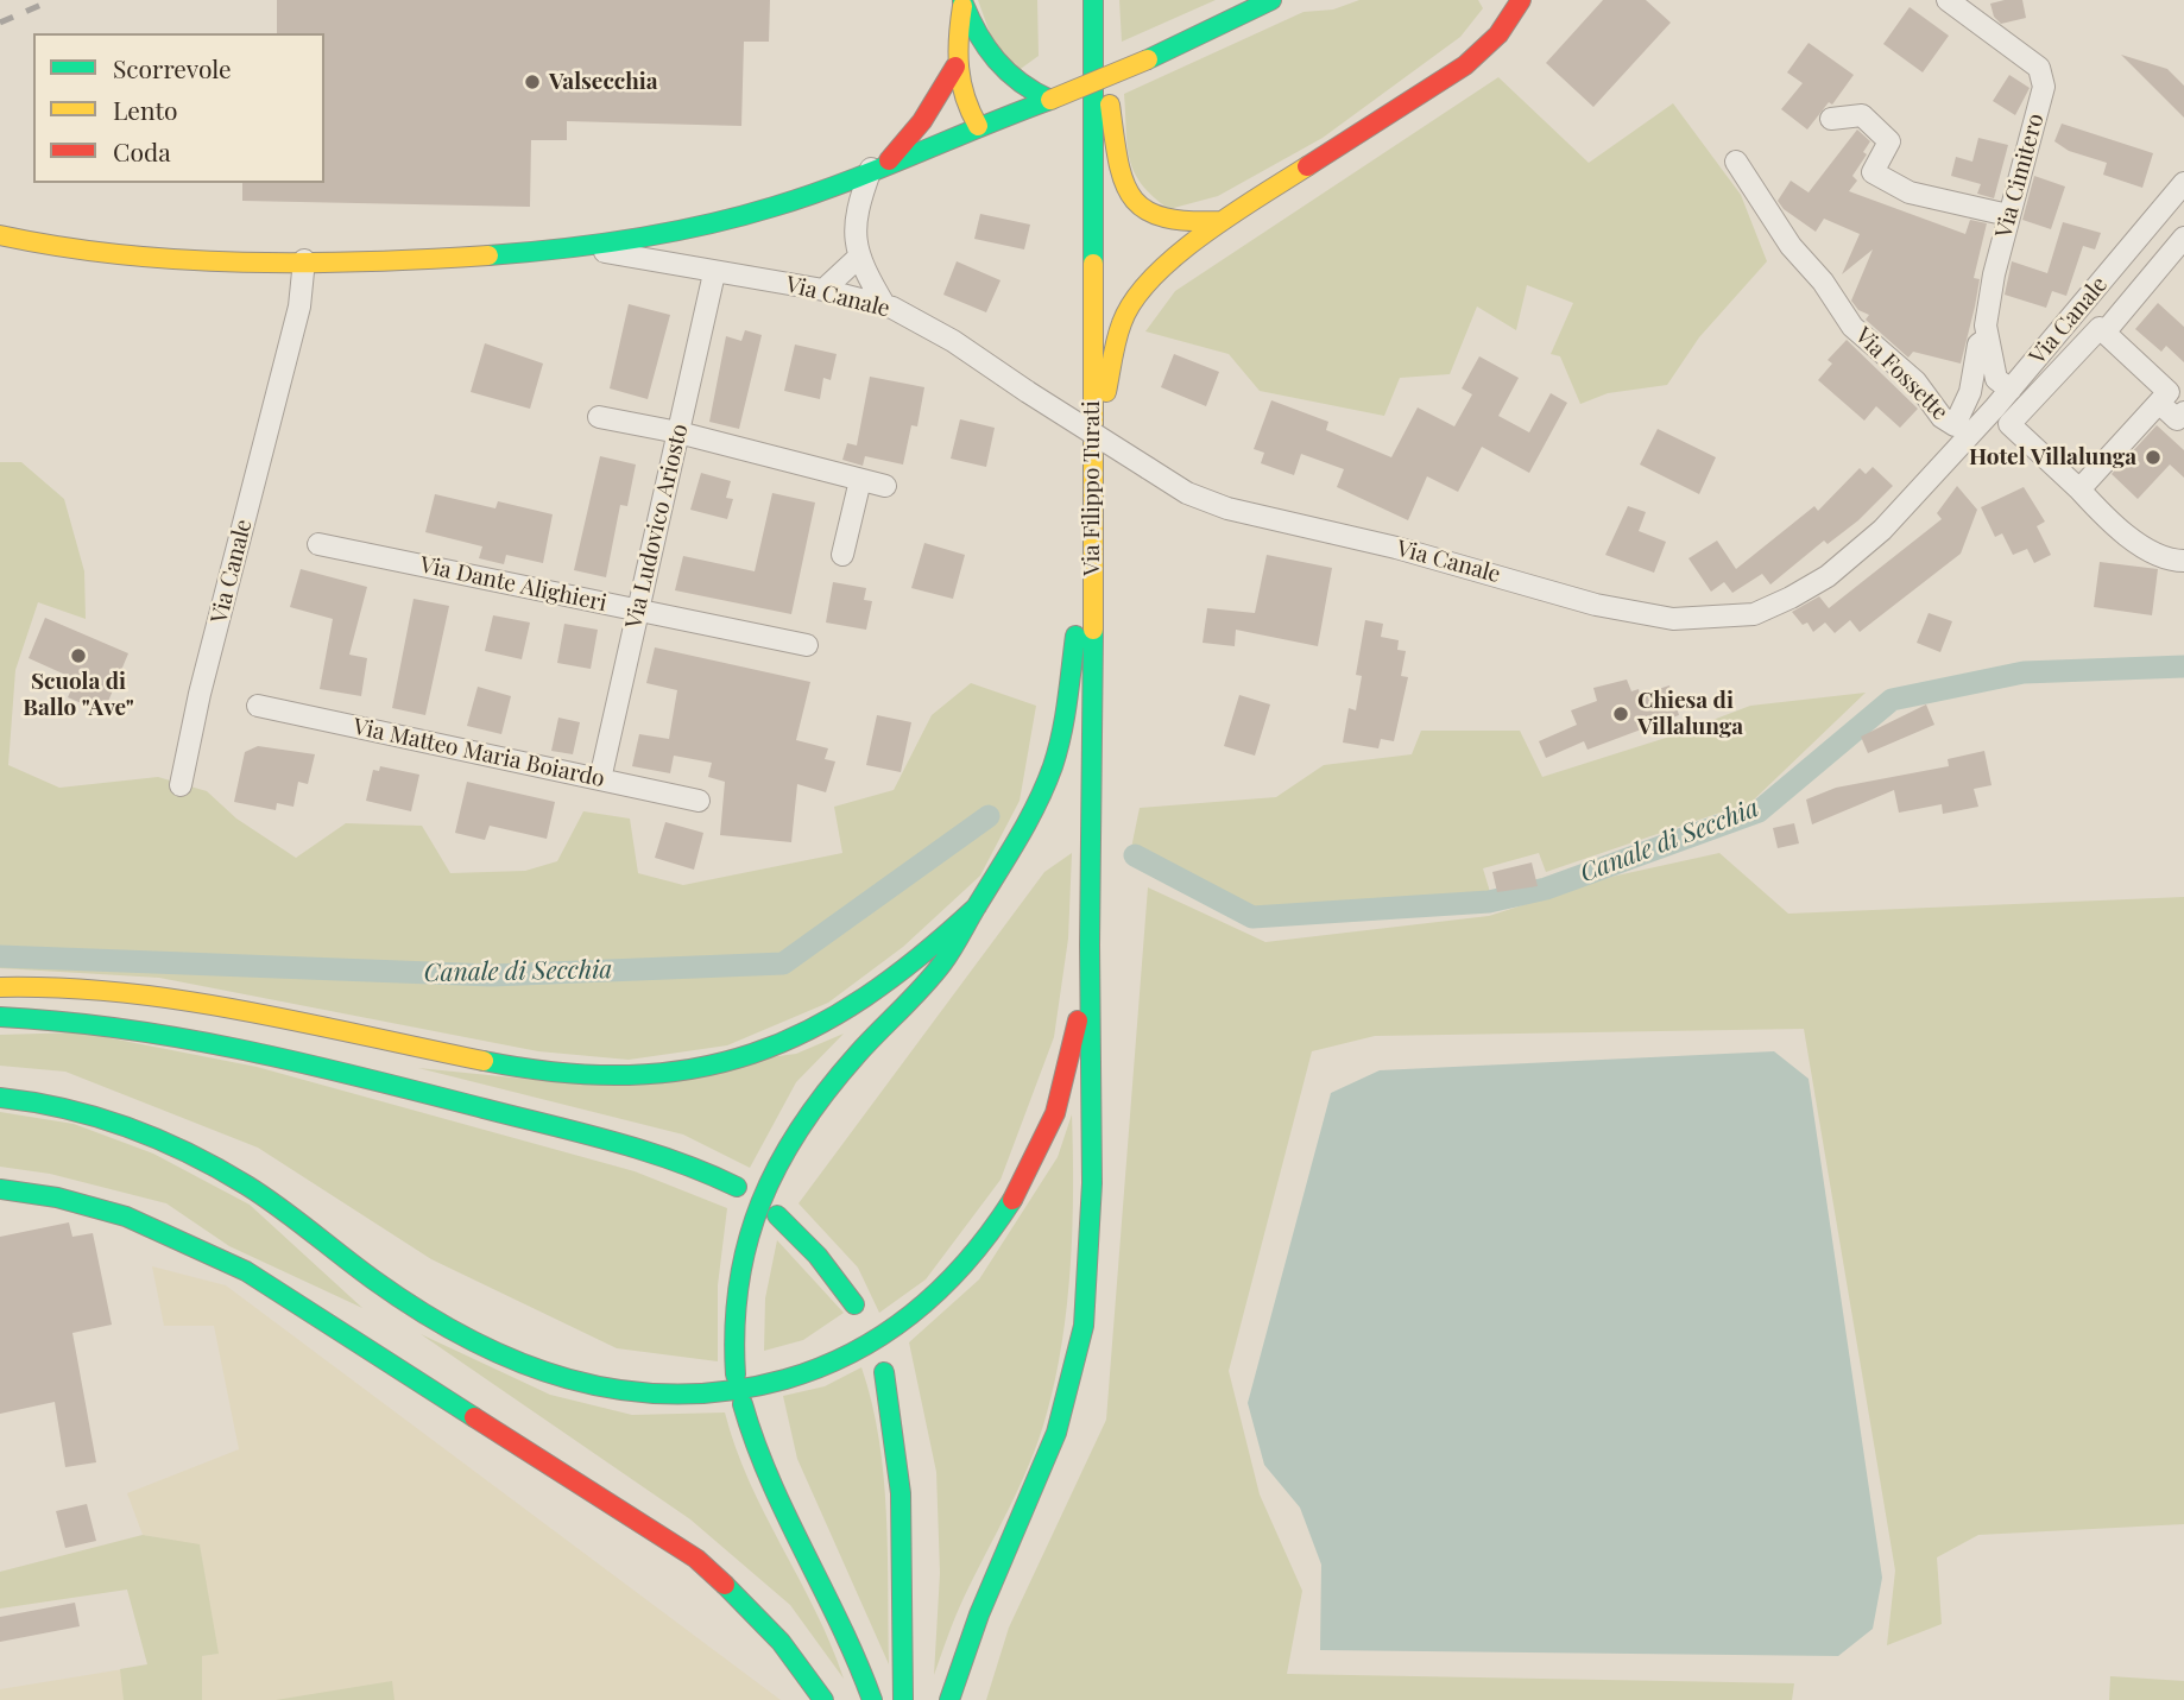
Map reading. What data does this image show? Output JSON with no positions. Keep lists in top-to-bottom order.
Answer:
{
  "streets": {
    "main road": ["Via Canale", "Via Filippo Turati"],
    "street": [
      "Via Cimitero",
      "Via Fossette",
      "Via Ludovico Ariosto",
      "Via Dante Alighieri",
      "Via Matteo Maria Boiardo"
    ]
  },
  "crossings": [
    ["Via Cimitero", "Via Canale"],
    ["Via Cimitero", "Via Fossette"],
    ["Via Canale", "Via Ludovico Ariosto"],
    ["Via Ludovico Ariosto", "Via Dante Alighieri"],
    ["Via Ludovico Ariosto", "Via Matteo Maria Boiardo"]
  ],
  "water": ["Canale di Secchia"],
  "places": [
    "Valsecchia",
    "Hotel Villalunga",
    "Scuola di Ballo \"Ave\"",
    "Chiesa di Villalunga"
  ],
  "legend": ["Scorrevole", "Lento", "Coda"]
}
